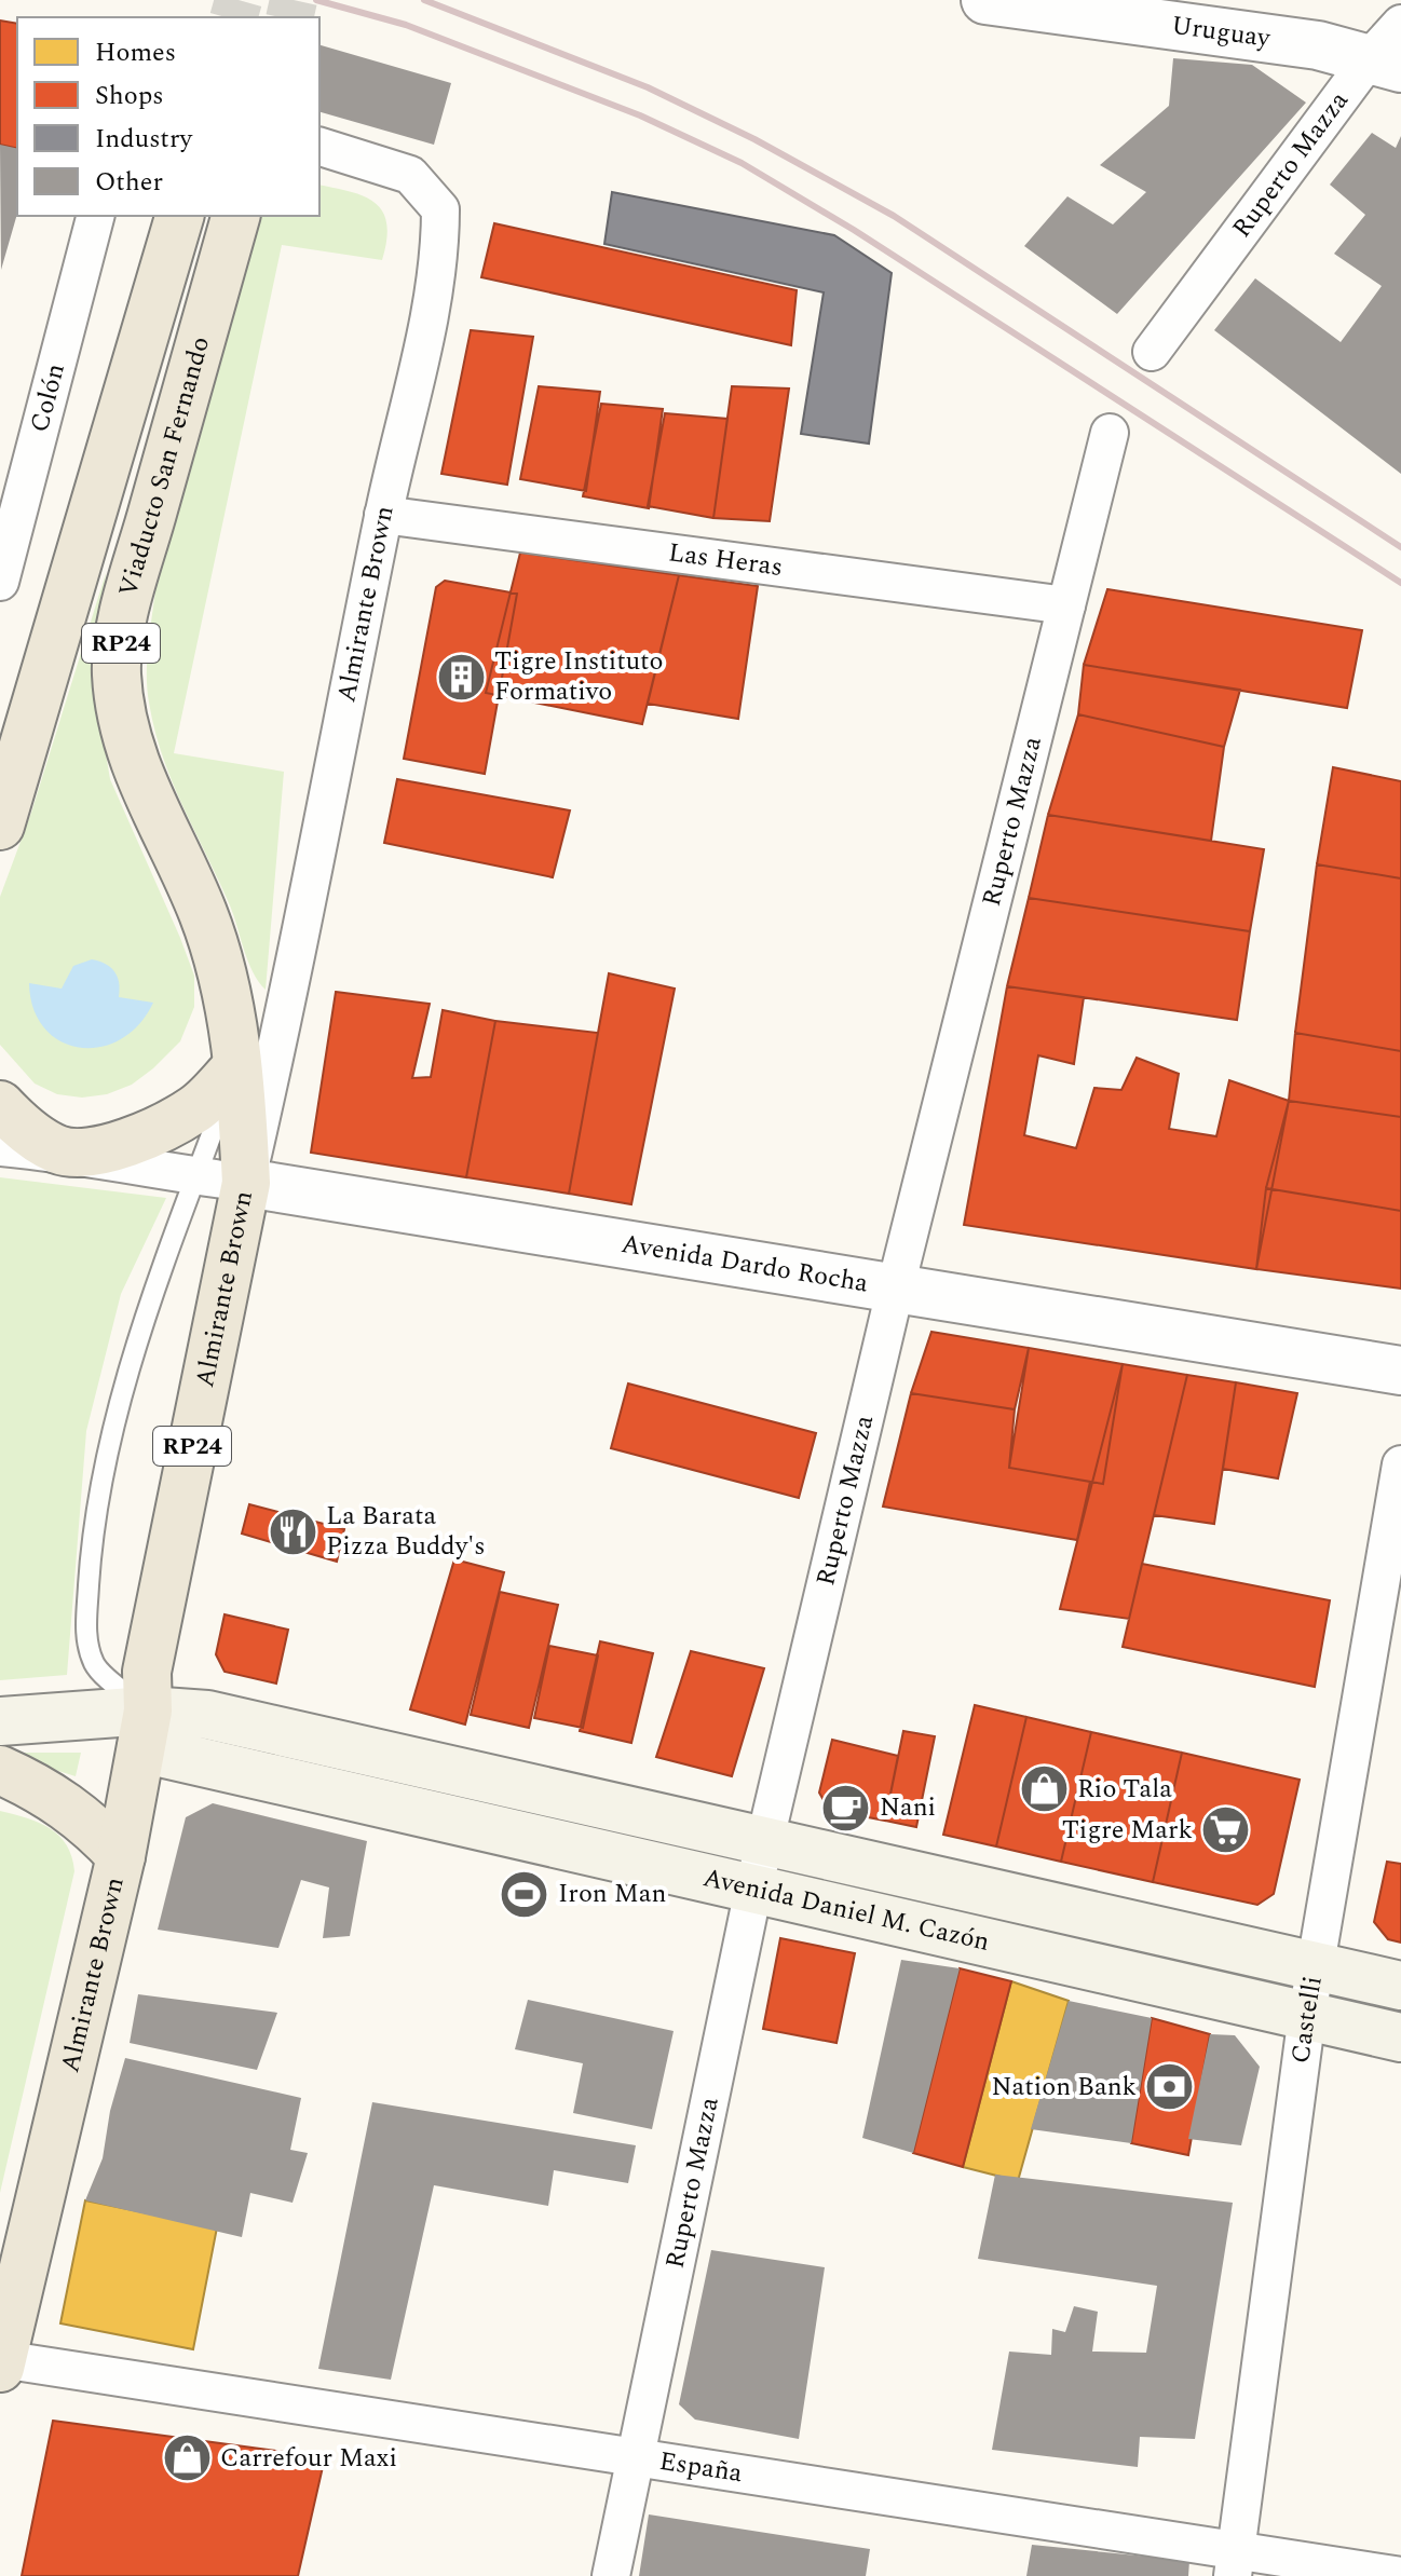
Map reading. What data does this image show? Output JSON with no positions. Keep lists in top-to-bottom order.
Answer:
{
  "streets": {
    "main road": [
      "Viaducto San Fernando",
      "Almirante Brown",
      "RP24",
      "Avenida Daniel M. Cazón"
    ],
    "street": [
      "Uruguay",
      "Ruperto Mazza",
      "Colón",
      "Las Heras",
      "Avenida Dardo Rocha",
      "Castelli",
      "España"
    ]
  },
  "crossings": [
    ["Uruguay", "Ruperto Mazza"],
    ["Ruperto Mazza", "Las Heras"],
    ["Ruperto Mazza", "Avenida Dardo Rocha"],
    ["Ruperto Mazza", "Avenida Daniel M. Cazón"],
    ["Ruperto Mazza", "España"],
    ["Viaducto San Fernando", "RP24"],
    ["Las Heras", "Almirante Brown"],
    ["Almirante Brown", "RP24"],
    ["Almirante Brown", "Avenida Dardo Rocha"],
    ["Almirante Brown", "Avenida Daniel M. Cazón"],
    ["Almirante Brown", "España"],
    ["RP24", "Avenida Dardo Rocha"],
    ["Avenida Daniel M. Cazón", "Castelli"],
    ["Castelli", "España"]
  ],
  "places": {
    "building": ["Tigre Instituto Formativo"],
    "restaurant": ["La Barata Pizza Buddy's"],
    "shop": ["Rio Tala", "Carrefour Maxi"],
    "cafe": ["Nani"],
    "supermarket": ["Tigre Mark"],
    "sports": ["Iron Man"],
    "bank": ["Nation Bank"]
  },
  "legend": [
    "Homes",
    "Shops",
    "Industry",
    "Other"
  ]
}
